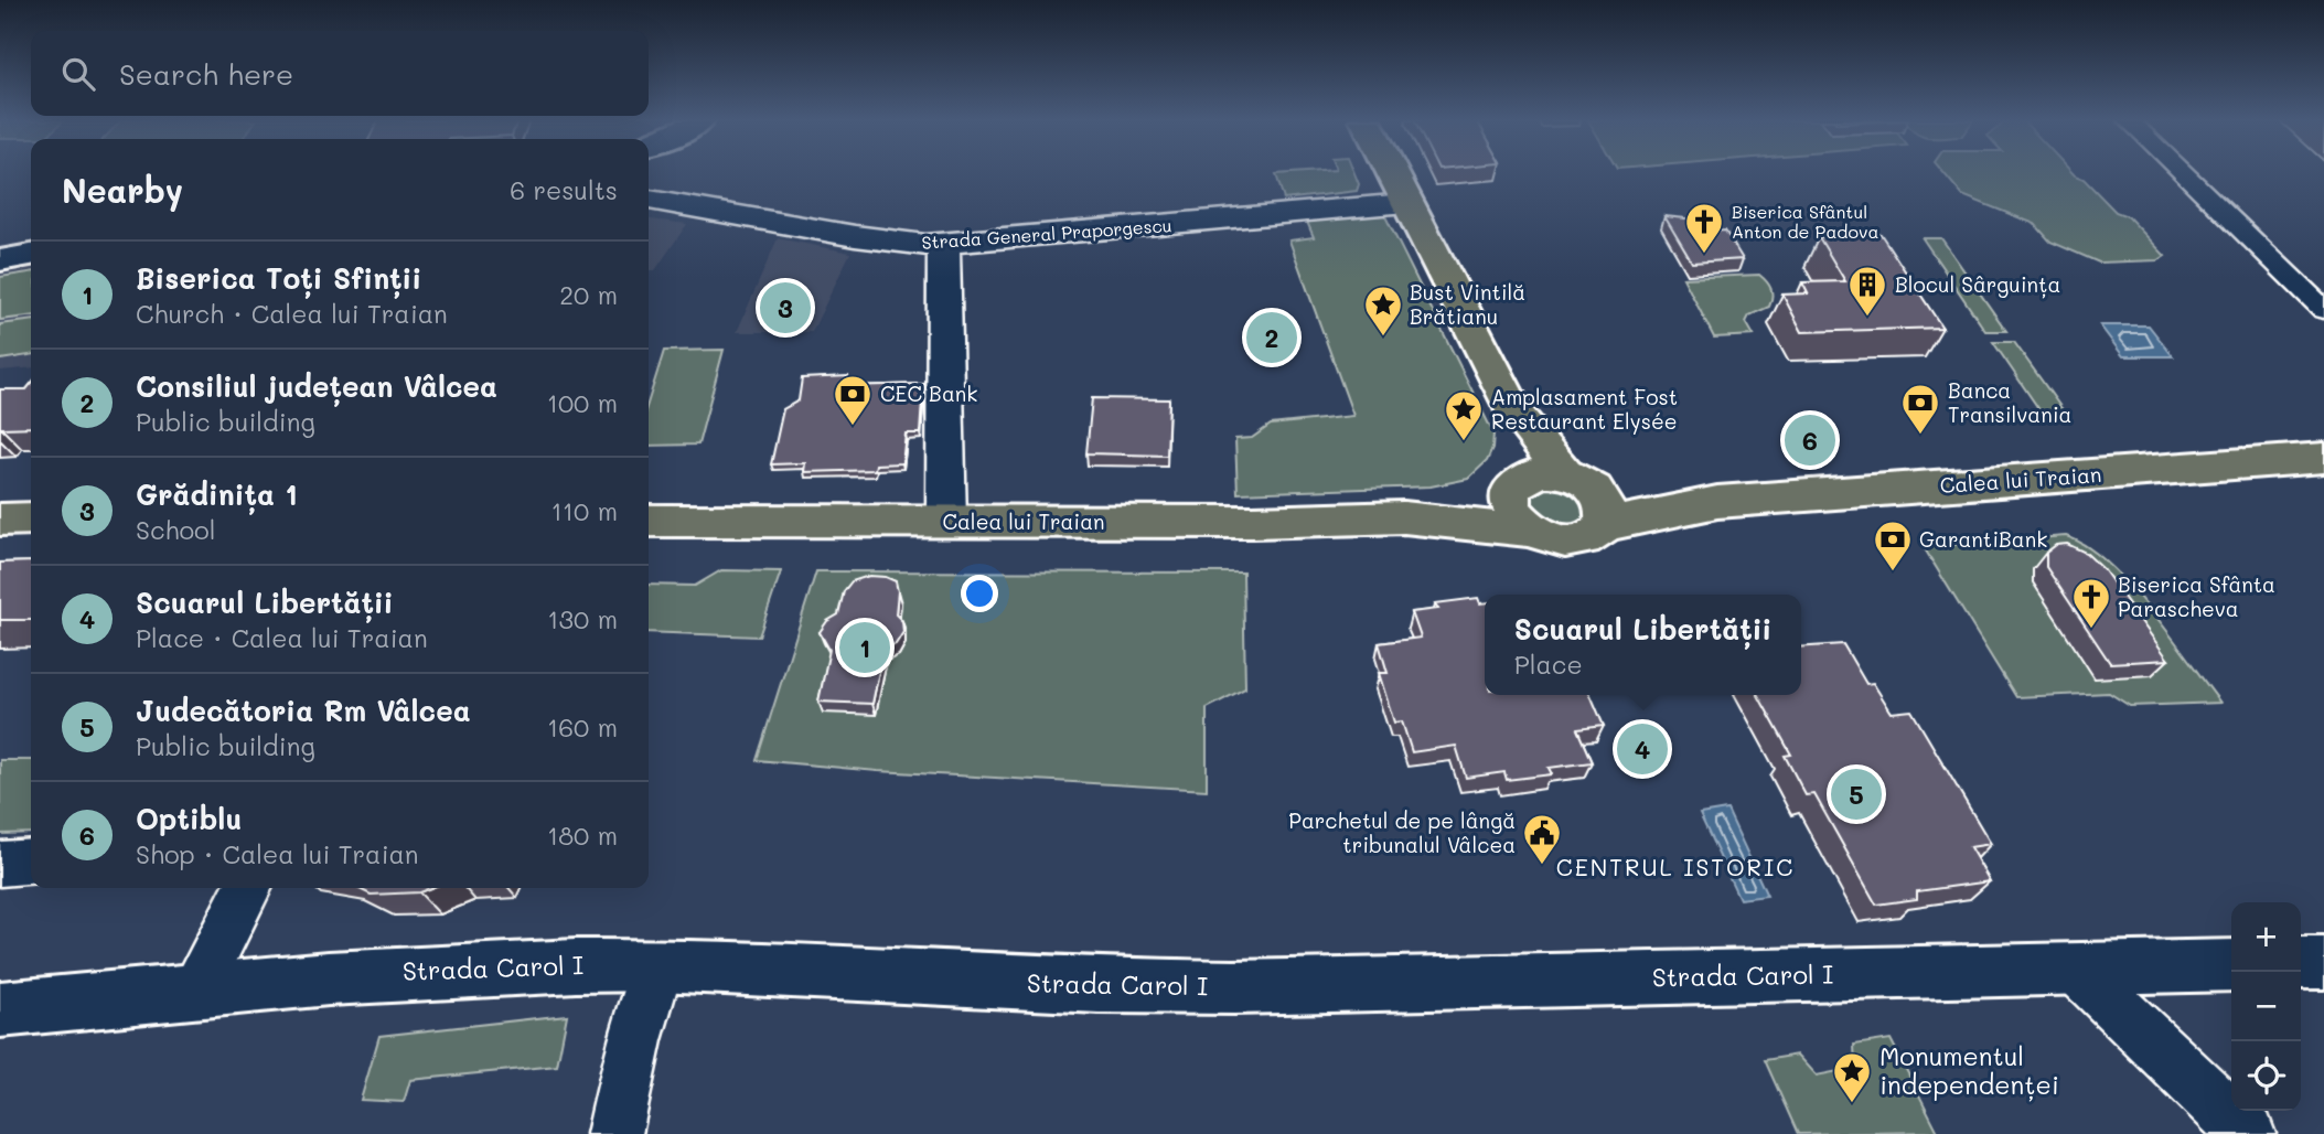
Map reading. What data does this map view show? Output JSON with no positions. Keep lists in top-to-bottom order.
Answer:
{
  "streets": {
    "main road": ["Calea lui Traian"],
    "street": ["Strada General Praporgescu", "Strada Carol I"]
  },
  "districts": ["CENTRUL ISTORIC"],
  "places": {
    "church": ["Biserica Sfântul Anton de Padova", "Biserica Sfânta Parascheva"],
    "building": ["Blocul Sârguința"],
    "place": ["Bust Vintilă Brătianu", "Amplasament Fost Restaurant Elysée", "Monumentul independenței"],
    "bank": ["CEC Bank", "Banca Transilvania", "GarantiBank"],
    "public building": ["Parchetul de pe lângă tribunalul Vâlcea"]
  },
  "page": {
    "search": "Search here",
    "heading": ["Nearby", "6 results"],
    "list": [
      {
        "mark": "1",
        "name": "Biserica Toți Sfinții",
        "note": "Church · Calea lui Traian",
        "value": "20 m"
      },
      {
        "mark": "2",
        "name": "Consiliul județean Vâlcea",
        "note": "Public building",
        "value": "100 m"
      },
      {
        "mark": "3",
        "name": "Grădinița 1",
        "note": "School",
        "value": "110 m"
      },
      {
        "mark": "4",
        "name": "Scuarul Libertății",
        "note": "Place · Calea lui Traian",
        "value": "130 m"
      },
      {
        "mark": "5",
        "name": "Judecătoria Rm Vâlcea",
        "note": "Public building",
        "value": "160 m"
      },
      {
        "mark": "6",
        "name": "Optiblu",
        "note": "Shop · Calea lui Traian",
        "value": "180 m"
      }
    ],
    "pins": [
      "3",
      "2",
      "6",
      "1",
      "4",
      "5"
    ],
    "popup": ["Scuarul Libertății", "Place"],
    "map_buttons": ["+", "−"]
  }
}
